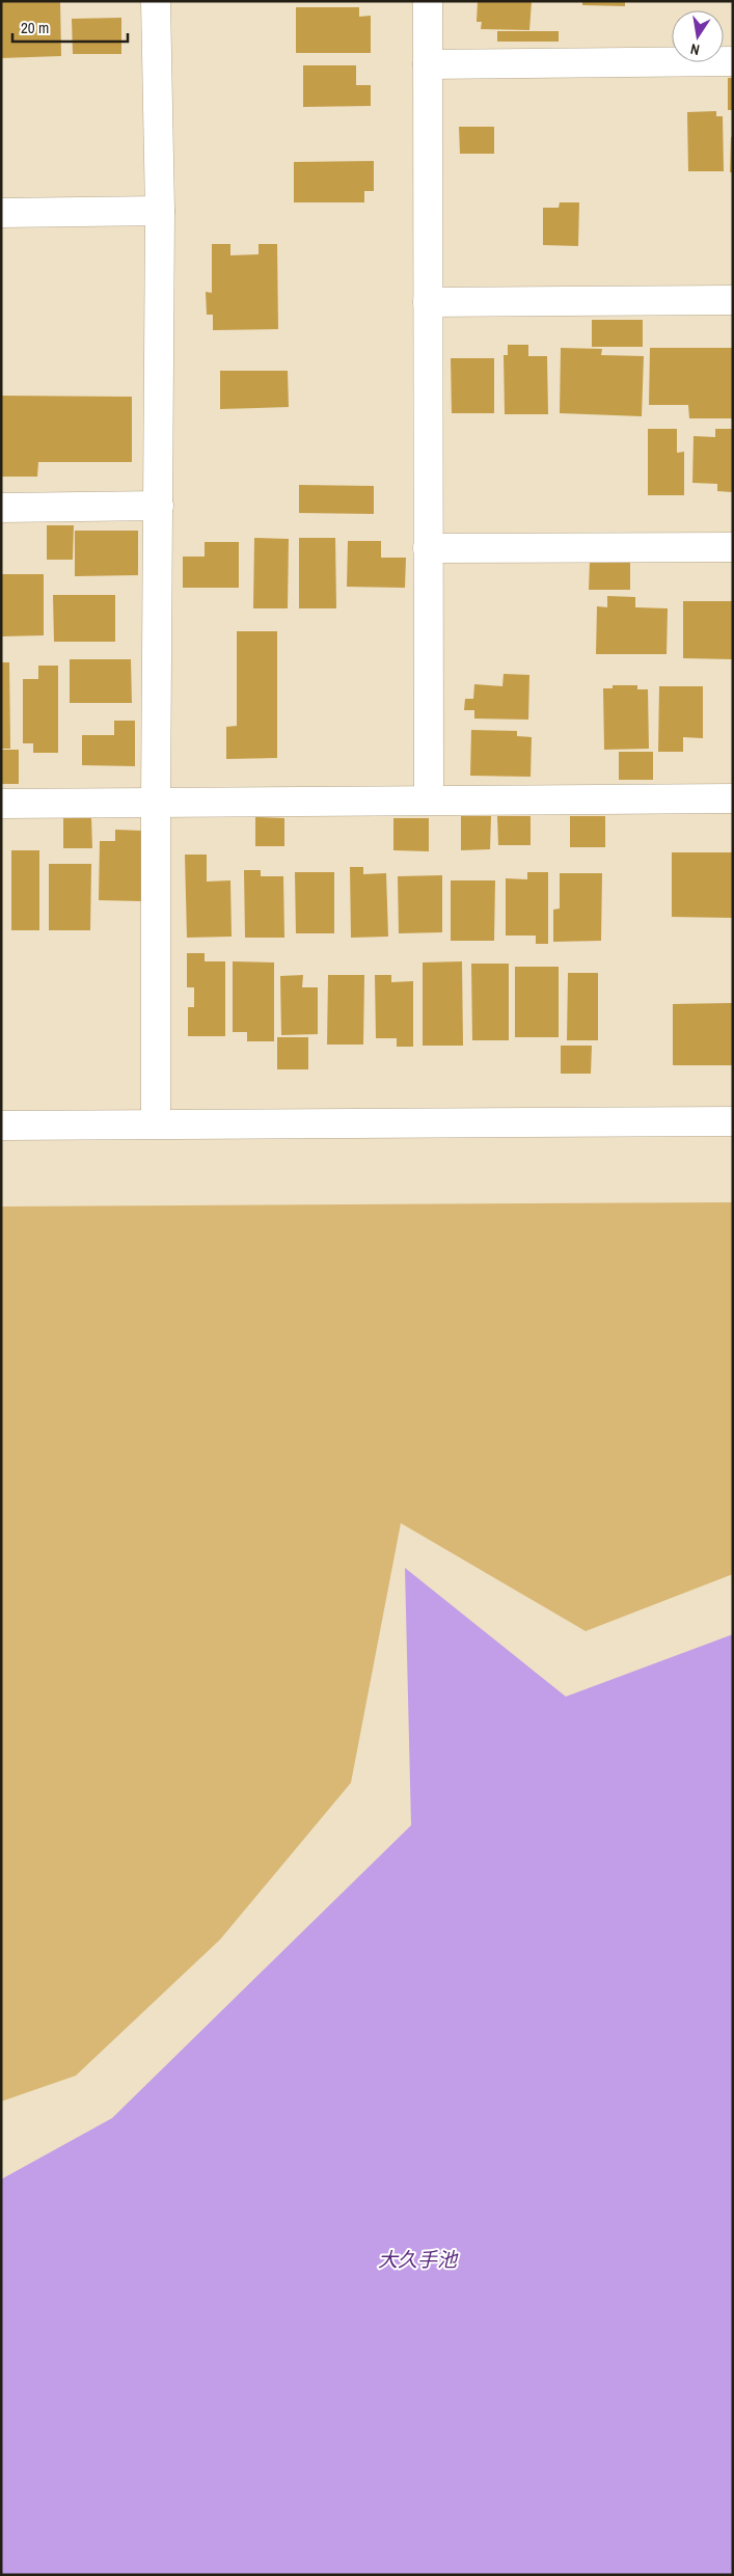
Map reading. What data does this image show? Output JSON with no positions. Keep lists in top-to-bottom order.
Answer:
{
  "water": ["大久手池"],
  "scale_bar": "20 m",
  "north": "bottom"
}
